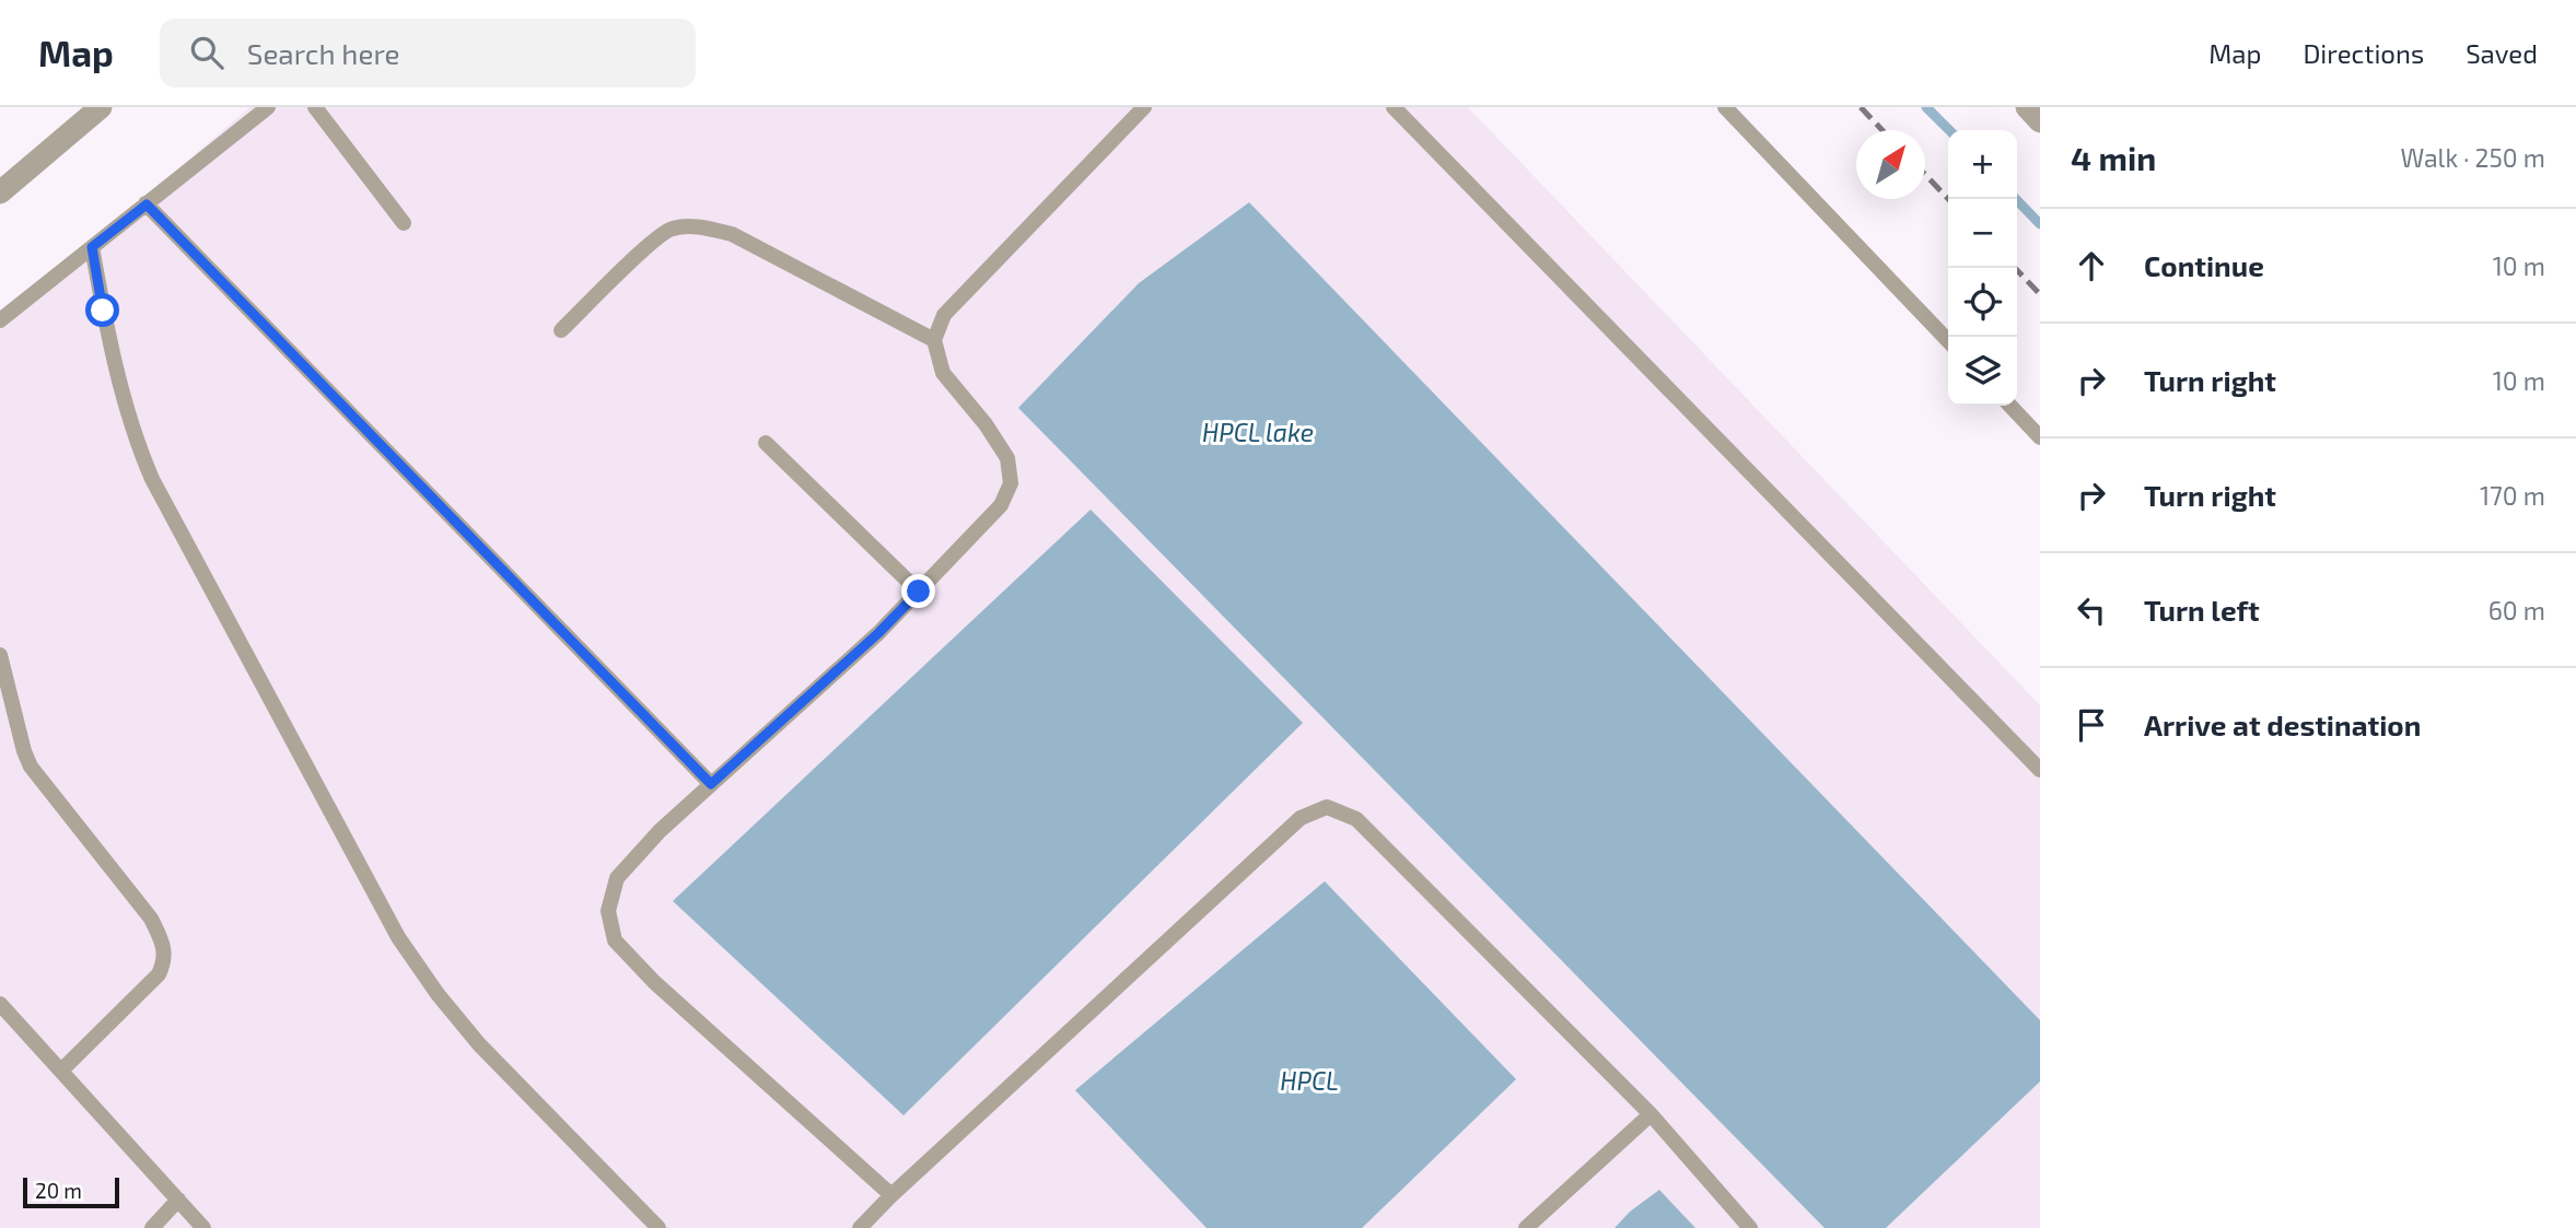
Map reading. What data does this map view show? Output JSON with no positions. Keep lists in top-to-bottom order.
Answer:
{
  "water": ["HPCL lake", "HPCL"],
  "scale_bar": "20 m",
  "north": "top right",
  "page": {
    "header": "Map",
    "search": "Search here",
    "nav": ["Map", "Directions", "Saved"],
    "heading": ["4 min", "Walk · 250 m"],
    "map_buttons": ["+", "−"],
    "list": [
      ["Continue", "10 m"],
      ["Turn right", "10 m"],
      ["Turn right", "170 m"],
      ["Turn left", "60 m"],
      "Arrive at destination"
    ],
    "scale": "20 m"
  }
}
